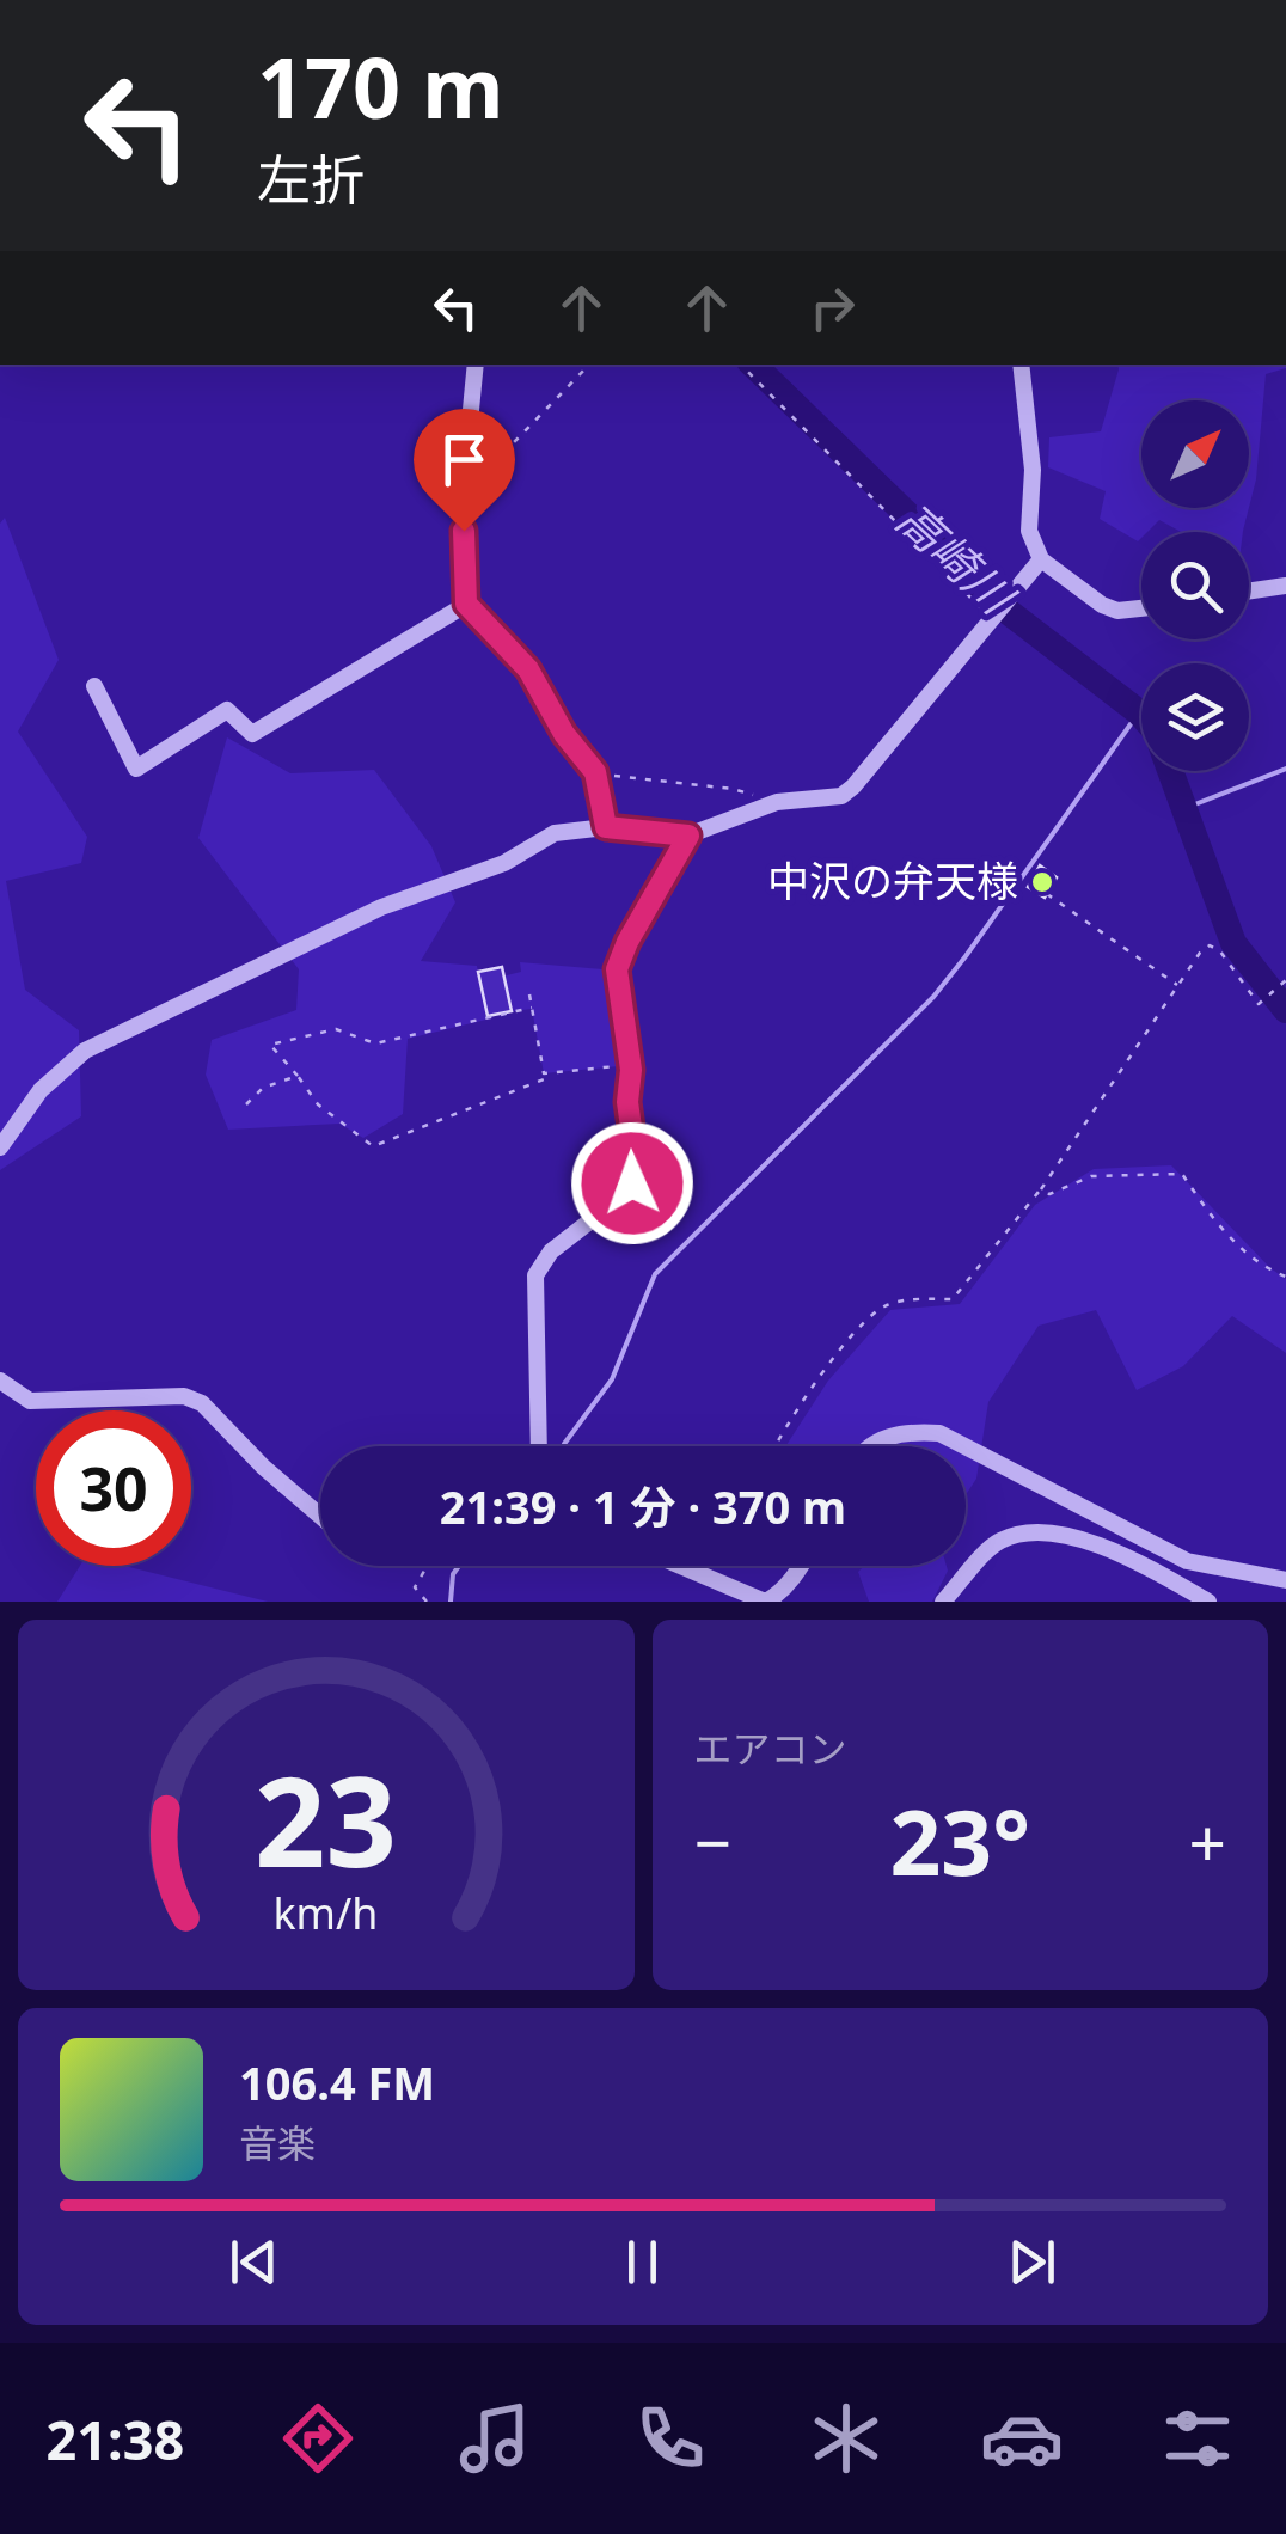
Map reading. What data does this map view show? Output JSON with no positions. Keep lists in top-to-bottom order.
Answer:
{
  "water": ["高崎川"],
  "places": ["中沢の弁天様"],
  "north": "top right",
  "page": {
    "turn": ["170 m", "左折"],
    "limit": "30",
    "trip": "21:39 · 1 分 · 370 m",
    "tile": "エアコン",
    "heat": ["−", "23°", "+"],
    "song": ["106.4 FM", "音楽"],
    "tabs": "21:38",
    "gauge": ["23", "km/h"]
  }
}
